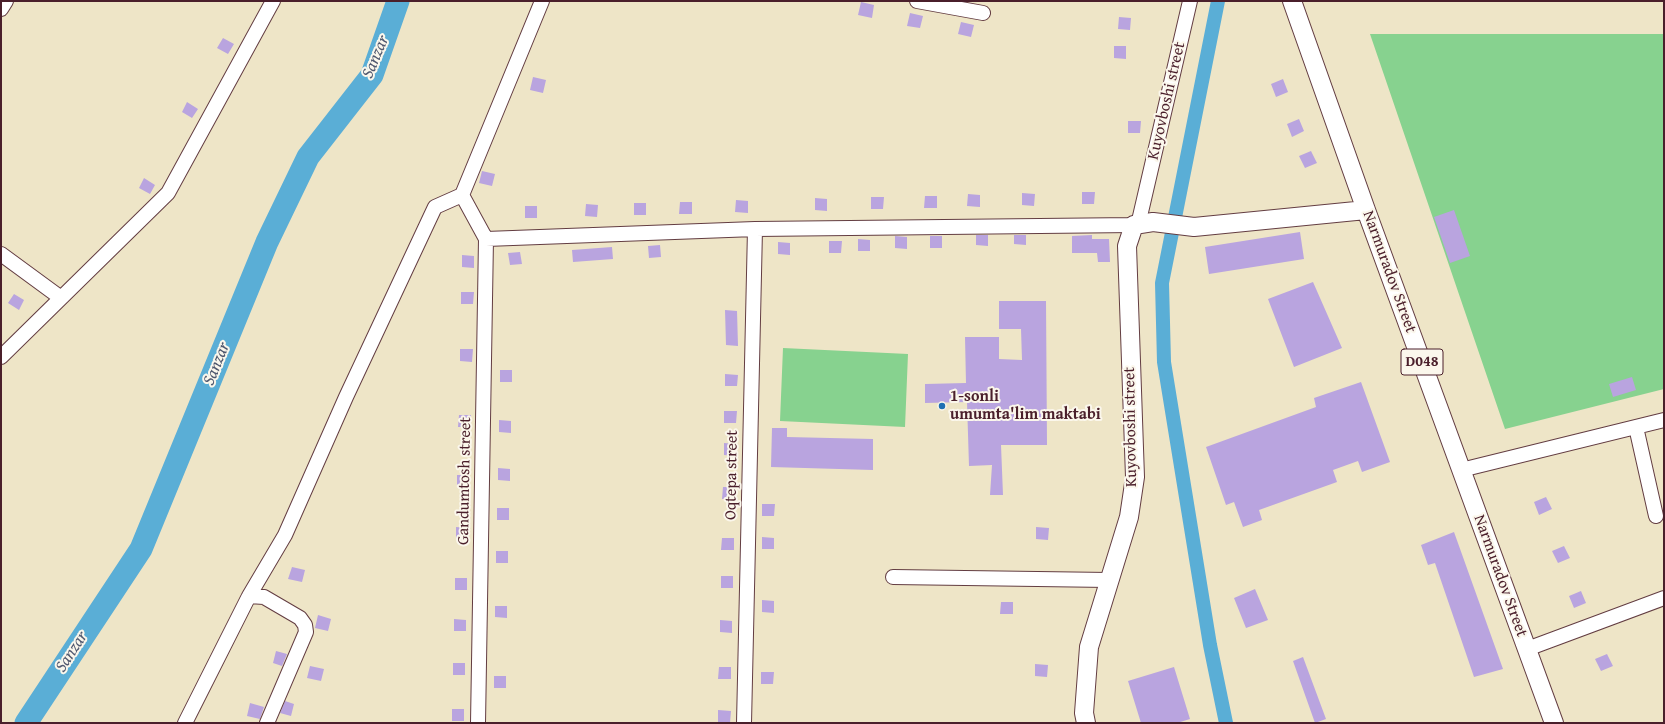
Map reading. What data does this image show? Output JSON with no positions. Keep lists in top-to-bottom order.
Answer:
{
  "streets": {
    "main road": ["Kuyovboshi street", "Narmuradov Street", "D048"],
    "street": ["Oqtepa street", "Gandumtosh street"]
  },
  "water": ["Sanzar"],
  "places": ["1-sonli umumta'lim maktabi"]
}
